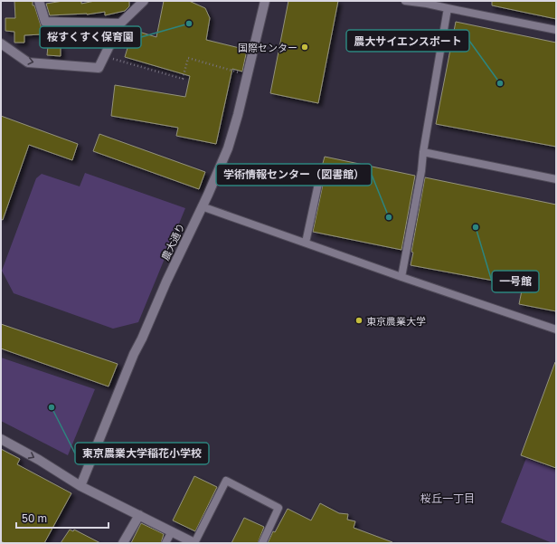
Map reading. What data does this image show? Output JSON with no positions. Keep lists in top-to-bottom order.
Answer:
{
  "streets": {
    "street": ["農大通り"]
  },
  "districts": ["桜丘一丁目"],
  "places": [
    "桜すくすく保育園",
    "国際センター",
    "農大サイエンスポート",
    "学術情報センター（図書館）",
    "一号館",
    "東京農業大学",
    "東京農業大学稲花小学校"
  ],
  "scale_bar": "50 m"
}
